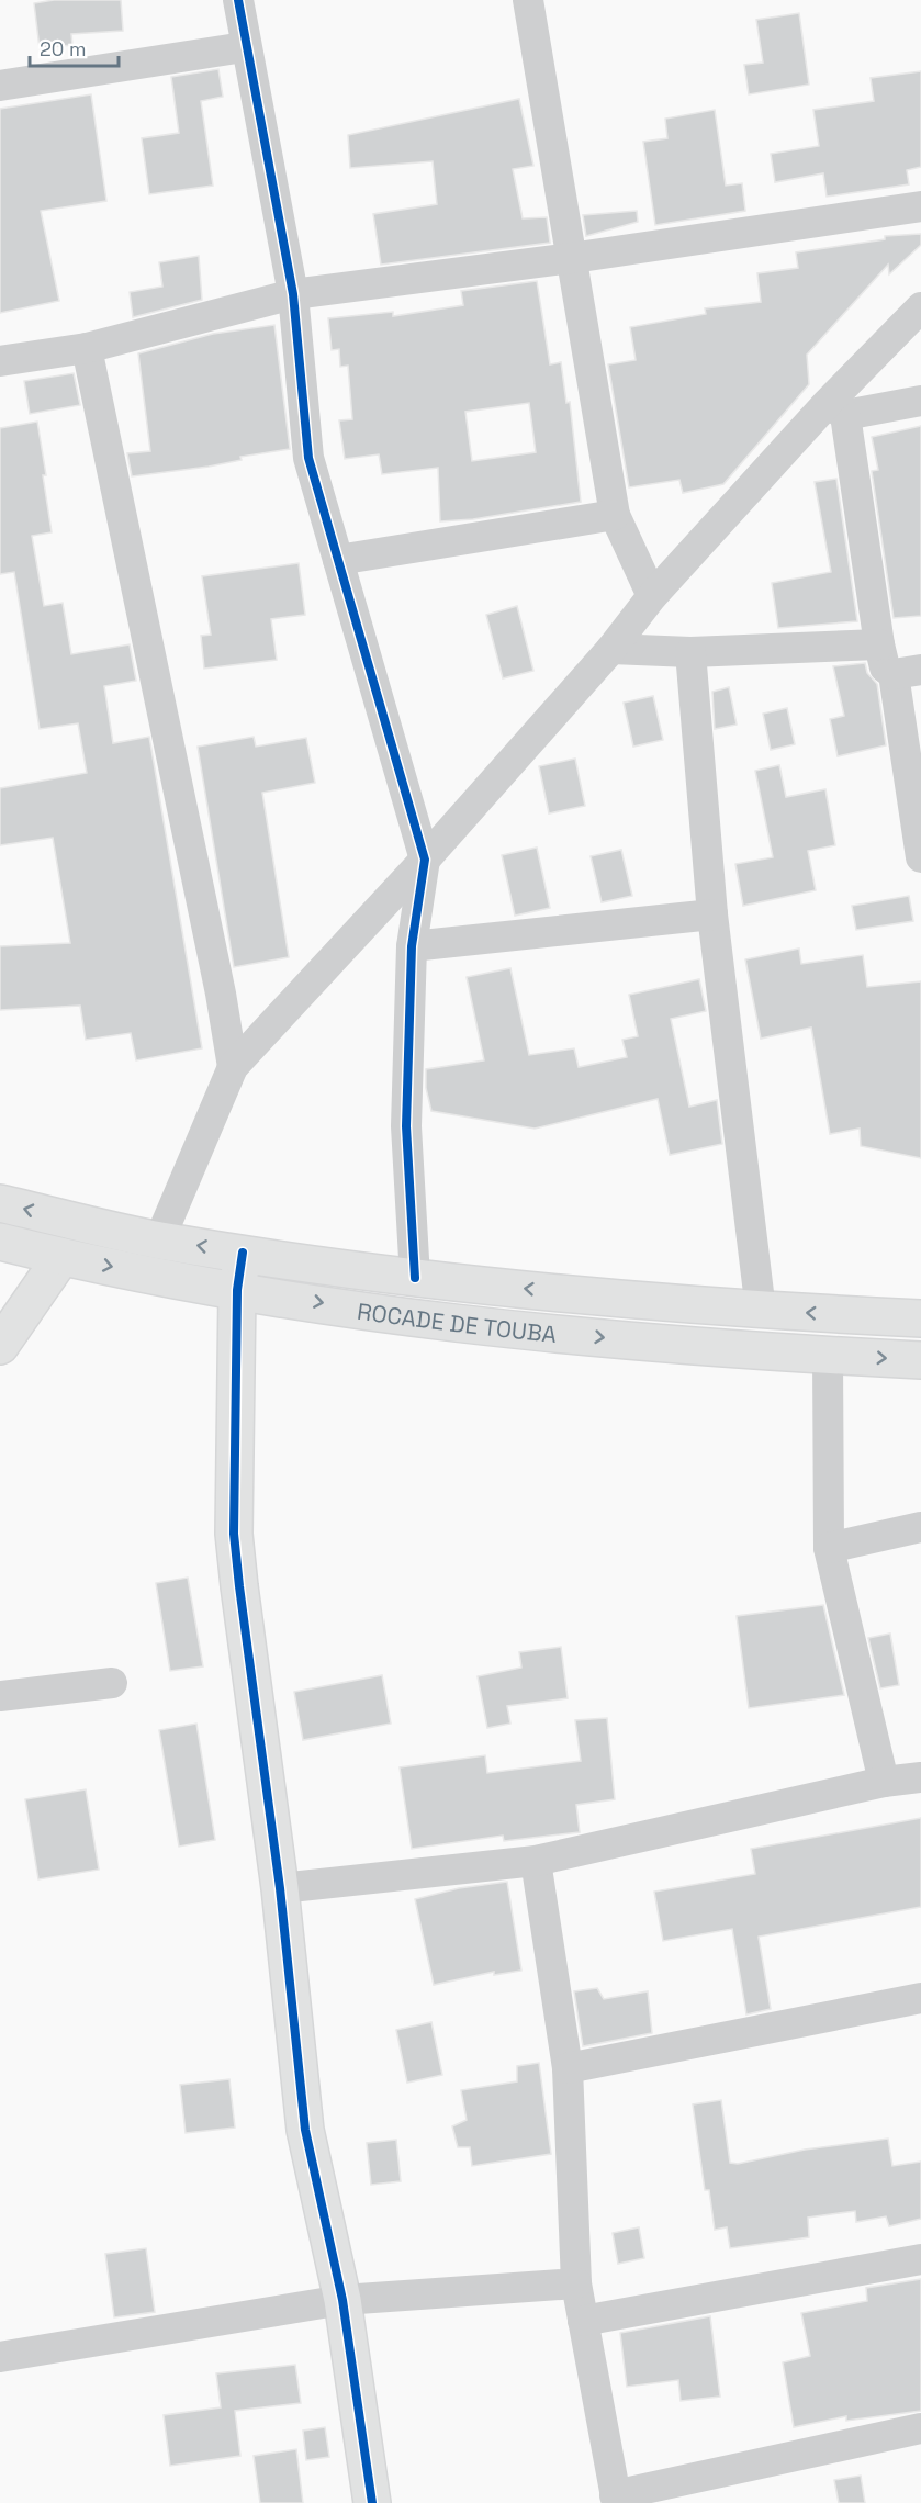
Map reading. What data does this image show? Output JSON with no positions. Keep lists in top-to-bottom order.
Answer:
{
  "streets": {
    "main road": ["ROCADE DE TOUBA"]
  },
  "scale_bar": "20 m"
}
